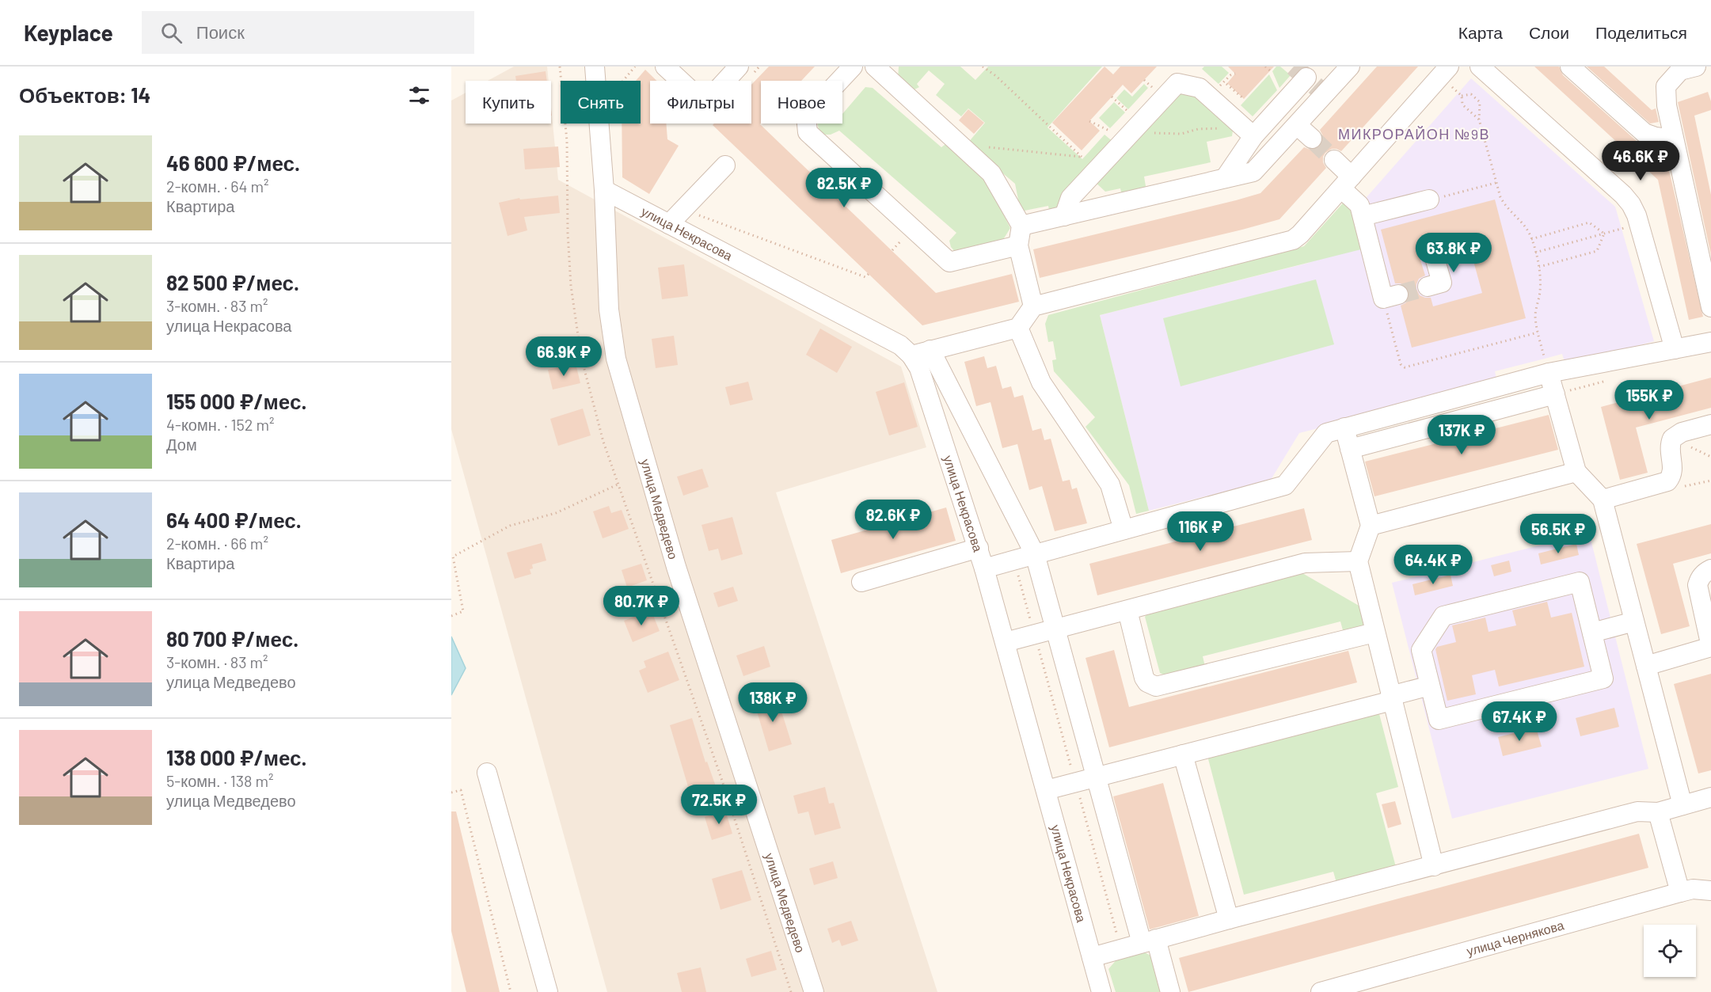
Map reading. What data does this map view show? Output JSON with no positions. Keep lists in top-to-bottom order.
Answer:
{
  "streets": {
    "street": ["улица Некрасова", "улица Медведево", "улица Чернякова"]
  },
  "crossings": [
    ["улица Некрасова", "улица Медведево"]
  ],
  "districts": ["МИКРОРАЙОН №9В"],
  "page": {
    "header": "Keyplace",
    "search": "Поиск",
    "nav": ["Карта", "Слои", "Поделиться"],
    "heading": "Объектов: 14",
    "chip": [
      "Купить",
      "Снять",
      "Фильтры",
      "Новое"
    ],
    "list": [
      {
        "name": "46 600 ₽/мес.",
        "note": "2-комн. · 64 m² · Квартира"
      },
      {
        "name": "82 500 ₽/мес.",
        "note": "3-комн. · 83 m² · улица Некрасова"
      },
      {
        "name": "155 000 ₽/мес.",
        "note": "4-комн. · 152 m² · Дом"
      },
      {
        "name": "64 400 ₽/мес.",
        "note": "2-комн. · 66 m² · Квартира"
      },
      {
        "name": "80 700 ₽/мес.",
        "note": "3-комн. · 83 m² · улица Медведево"
      },
      {
        "name": "138 000 ₽/мес.",
        "note": "5-комн. · 138 m² · улица Медведево"
      }
    ],
    "price": [
      "46.6K ₽",
      "82.5K ₽",
      "63.8K ₽",
      "66.9K ₽",
      "155K ₽",
      "137K ₽",
      "82.6K ₽",
      "116K ₽",
      "56.5K ₽",
      "64.4K ₽",
      "80.7K ₽",
      "138K ₽",
      "67.4K ₽",
      "72.5K ₽"
    ]
  }
}
